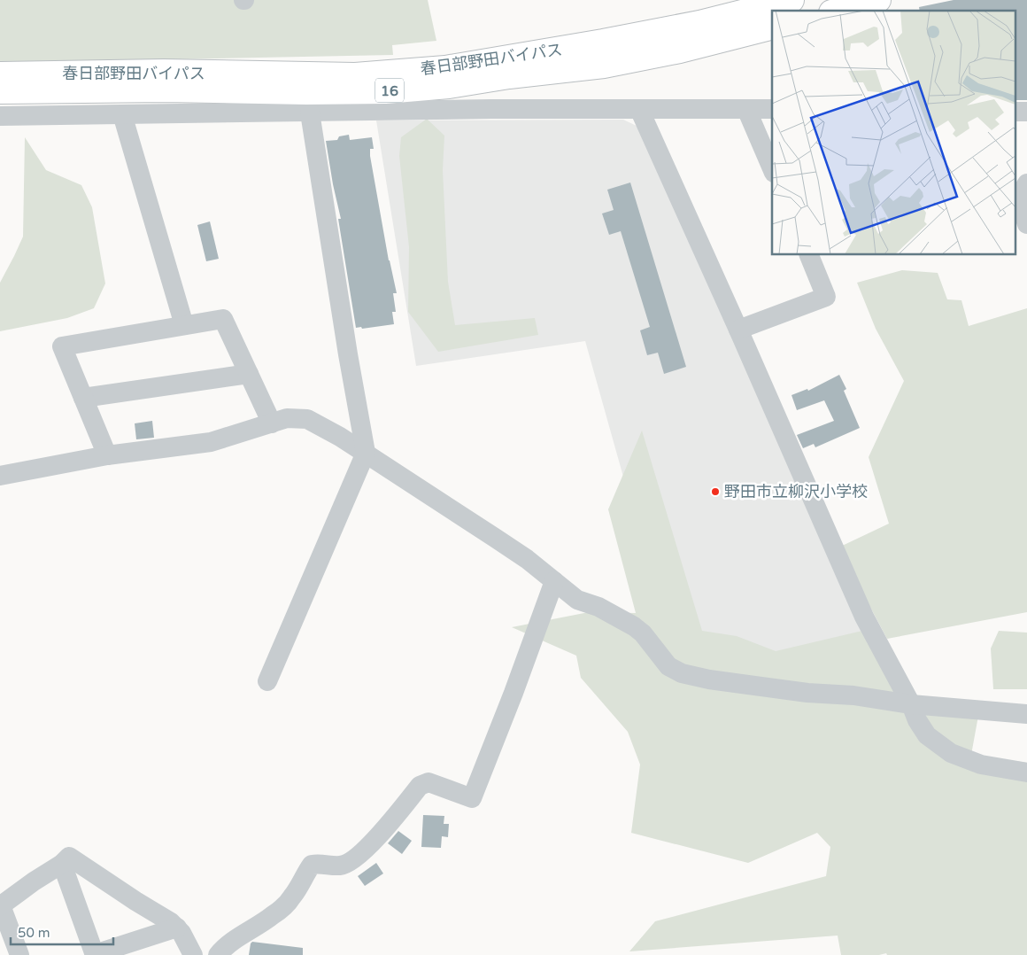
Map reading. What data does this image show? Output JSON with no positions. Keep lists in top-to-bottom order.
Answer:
{
  "streets": {
    "highway": ["春日部野田バイパス", "16"]
  },
  "places": ["野田市立柳沢小学校"],
  "scale_bar": "50 m"
}
